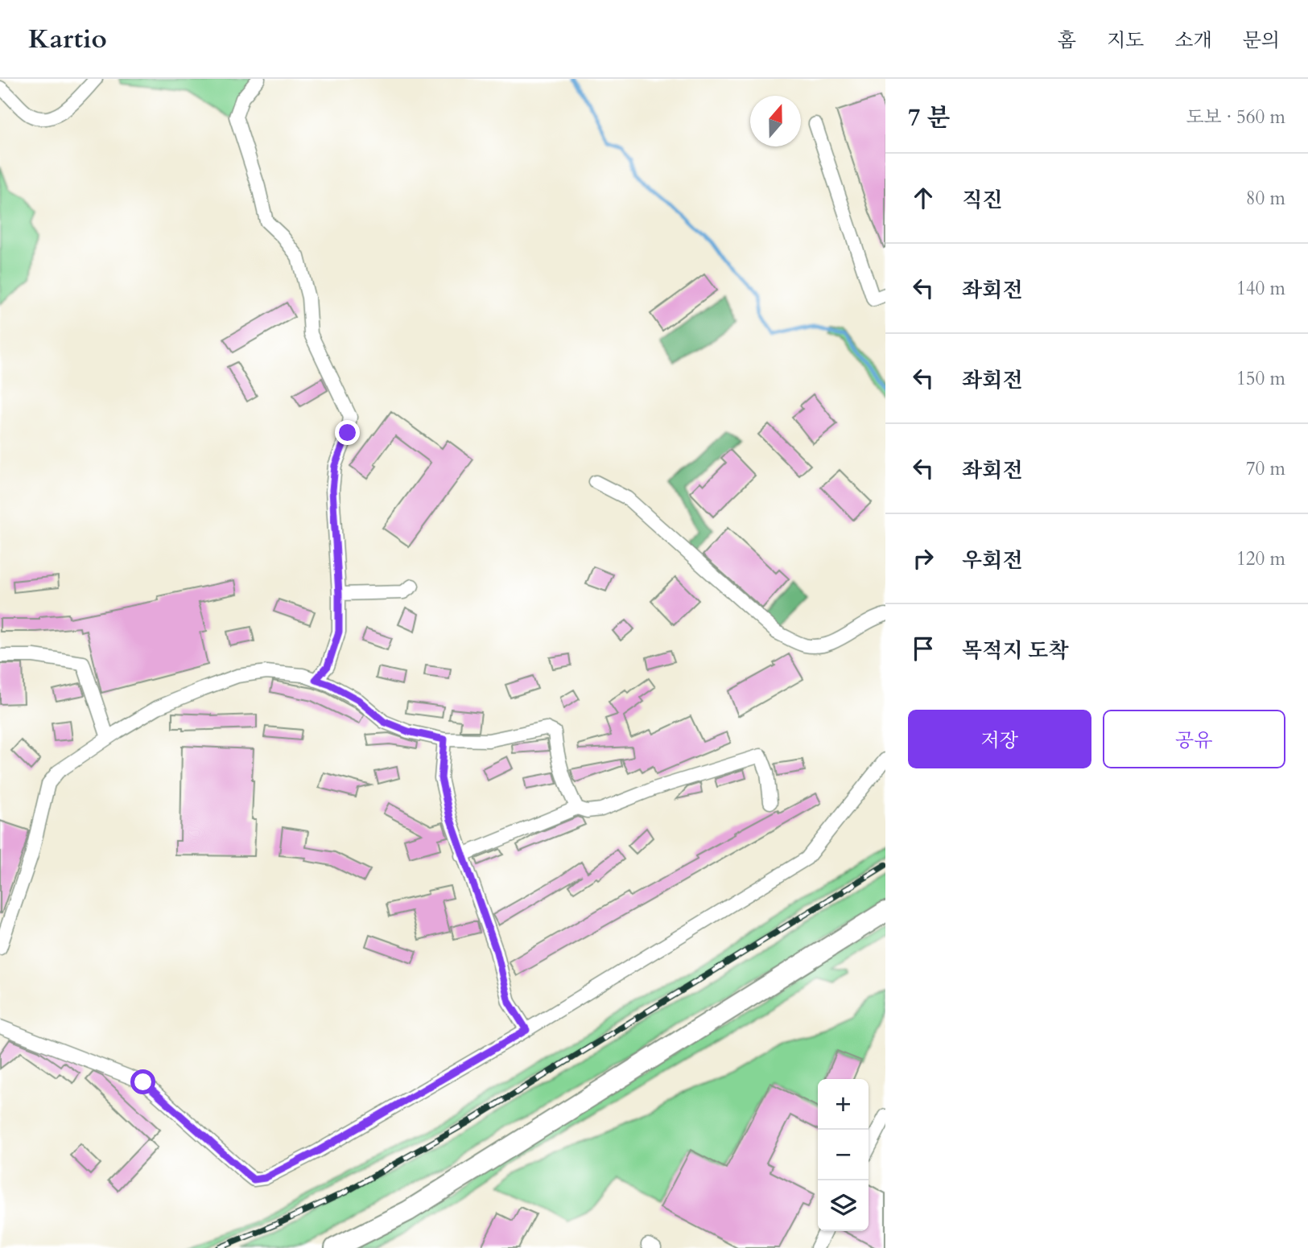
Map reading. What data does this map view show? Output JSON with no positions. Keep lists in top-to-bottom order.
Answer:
{
  "north": "top",
  "page": {
    "header": "Kartio",
    "nav": [
      "홈",
      "지도",
      "소개",
      "문의"
    ],
    "heading": ["7 분", "도보 · 560 m"],
    "list": [
      ["직진", "80 m"],
      ["좌회전", "140 m"],
      ["좌회전", "150 m"],
      ["좌회전", "70 m"],
      ["우회전", "120 m"],
      "목적지 도착"
    ],
    "buttons": ["저장", "공유"],
    "map_buttons": ["+", "−"]
  }
}
